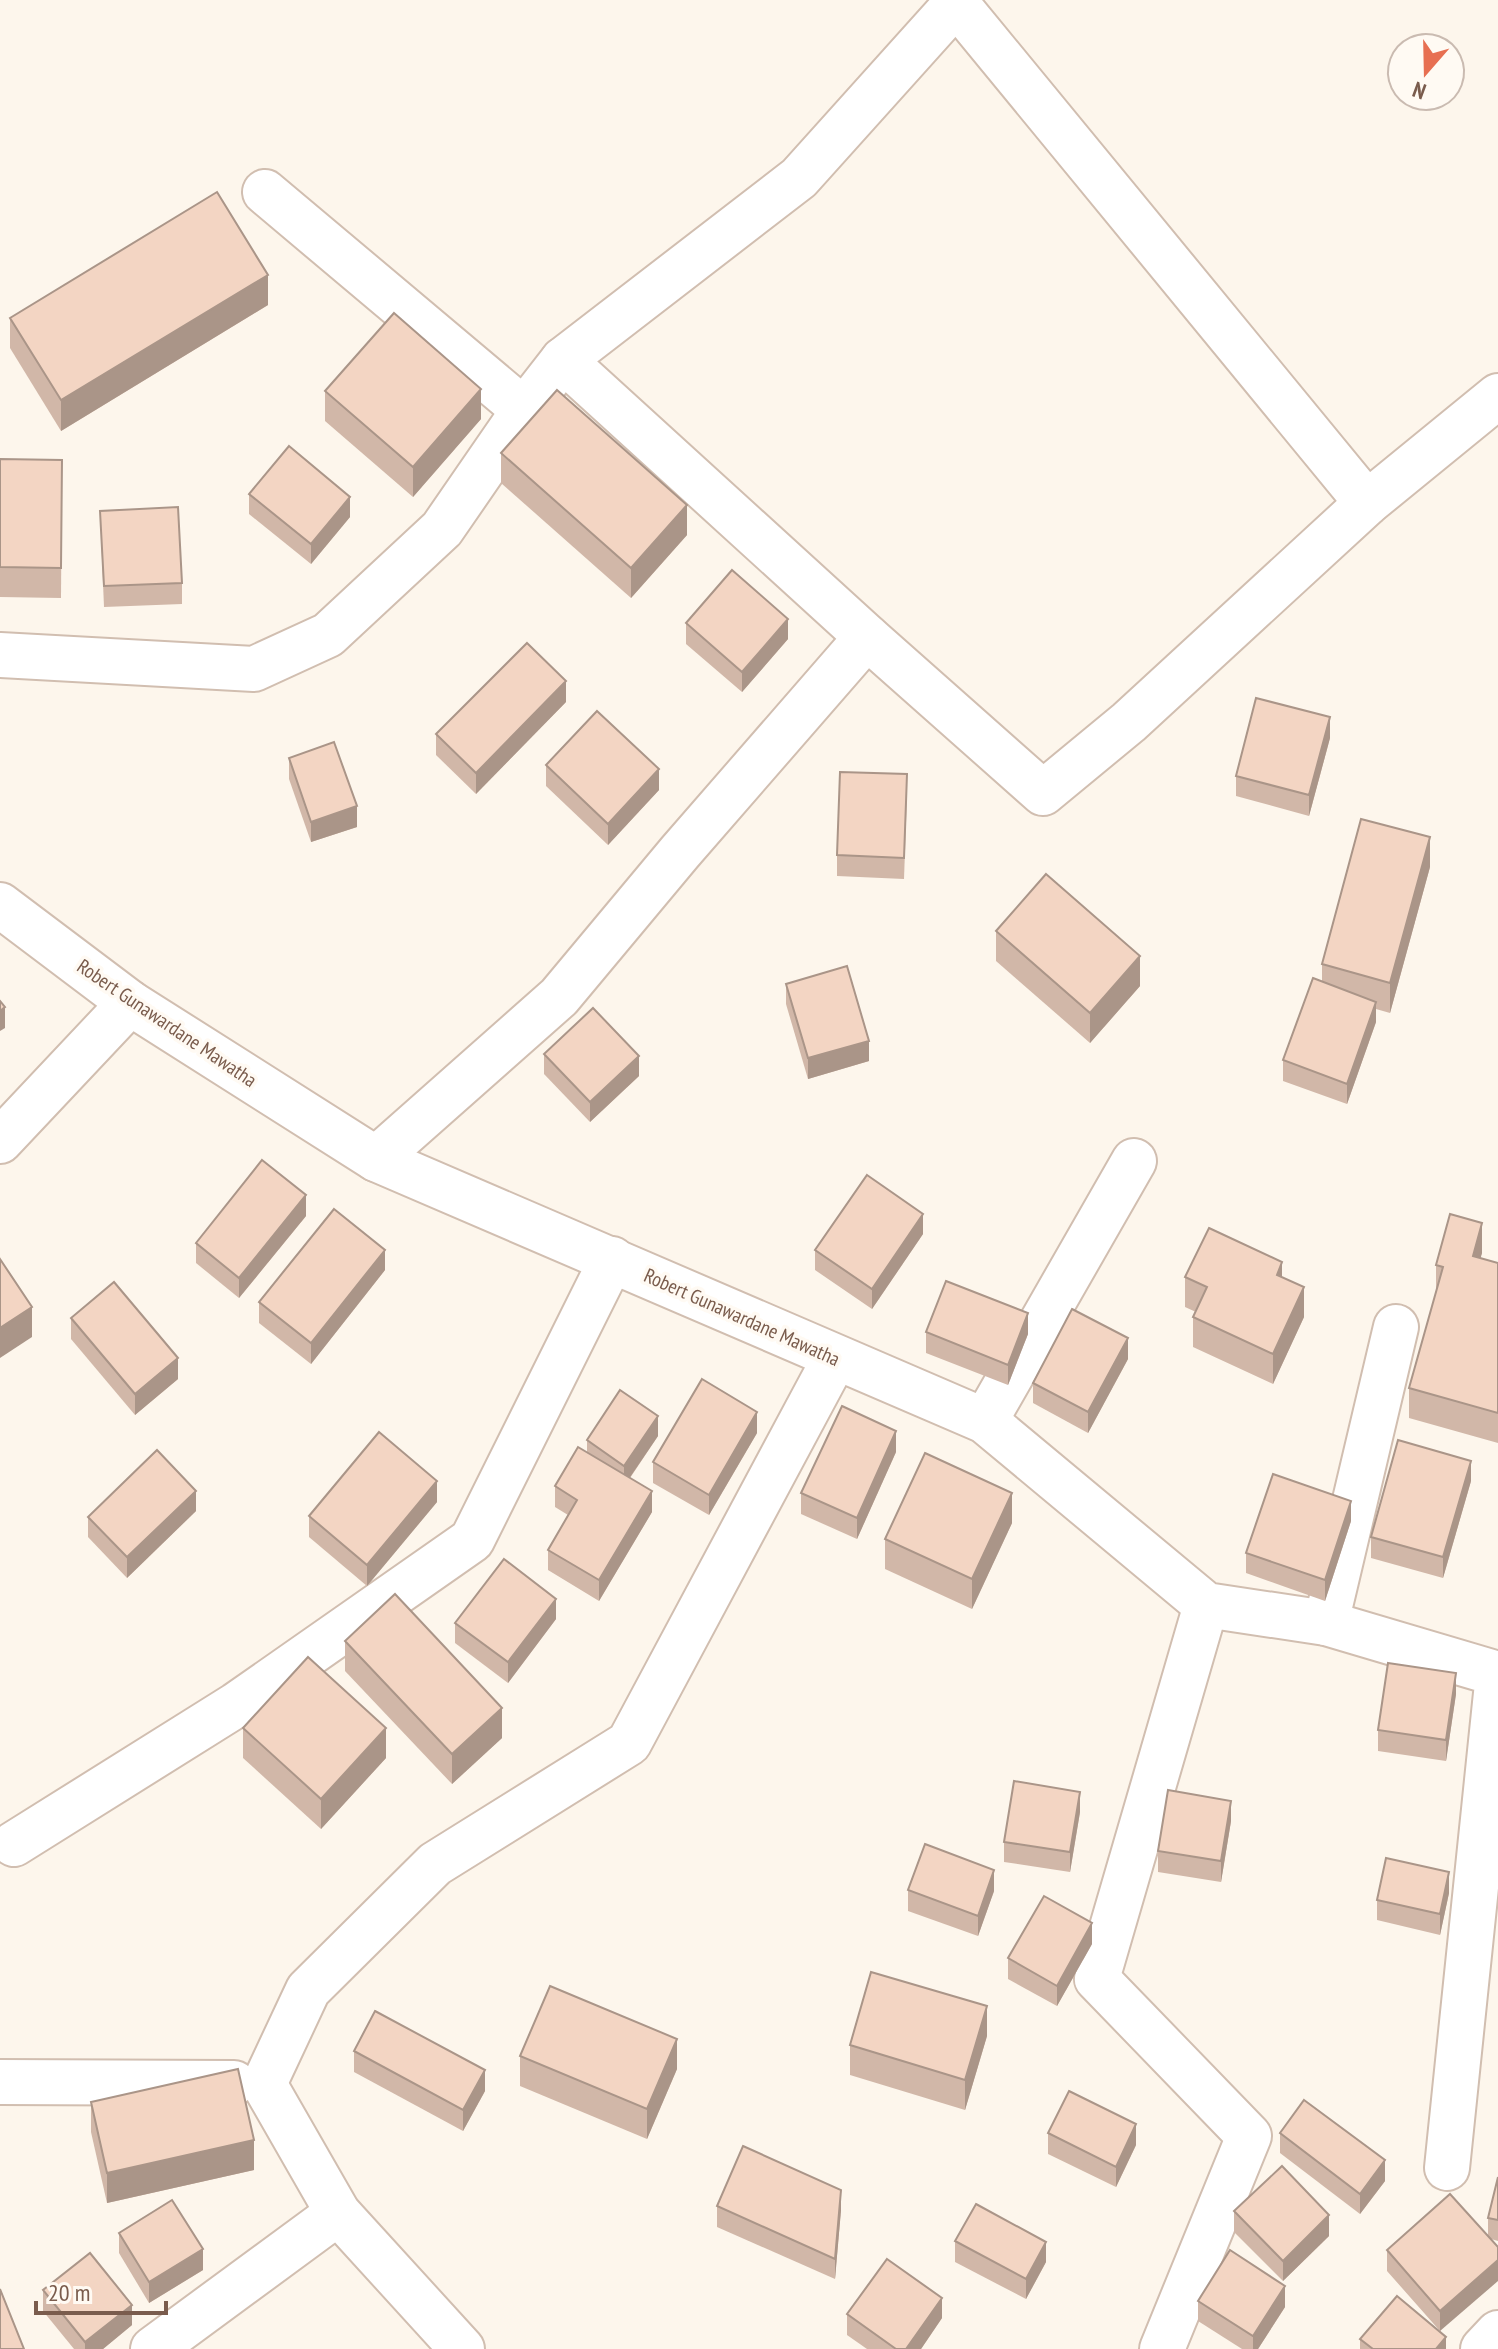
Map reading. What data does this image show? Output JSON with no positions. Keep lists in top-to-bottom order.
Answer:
{
  "streets": {
    "street": ["Robert Gunawardane Mawatha"]
  },
  "scale_bar": "20 m",
  "north": "bottom"
}
